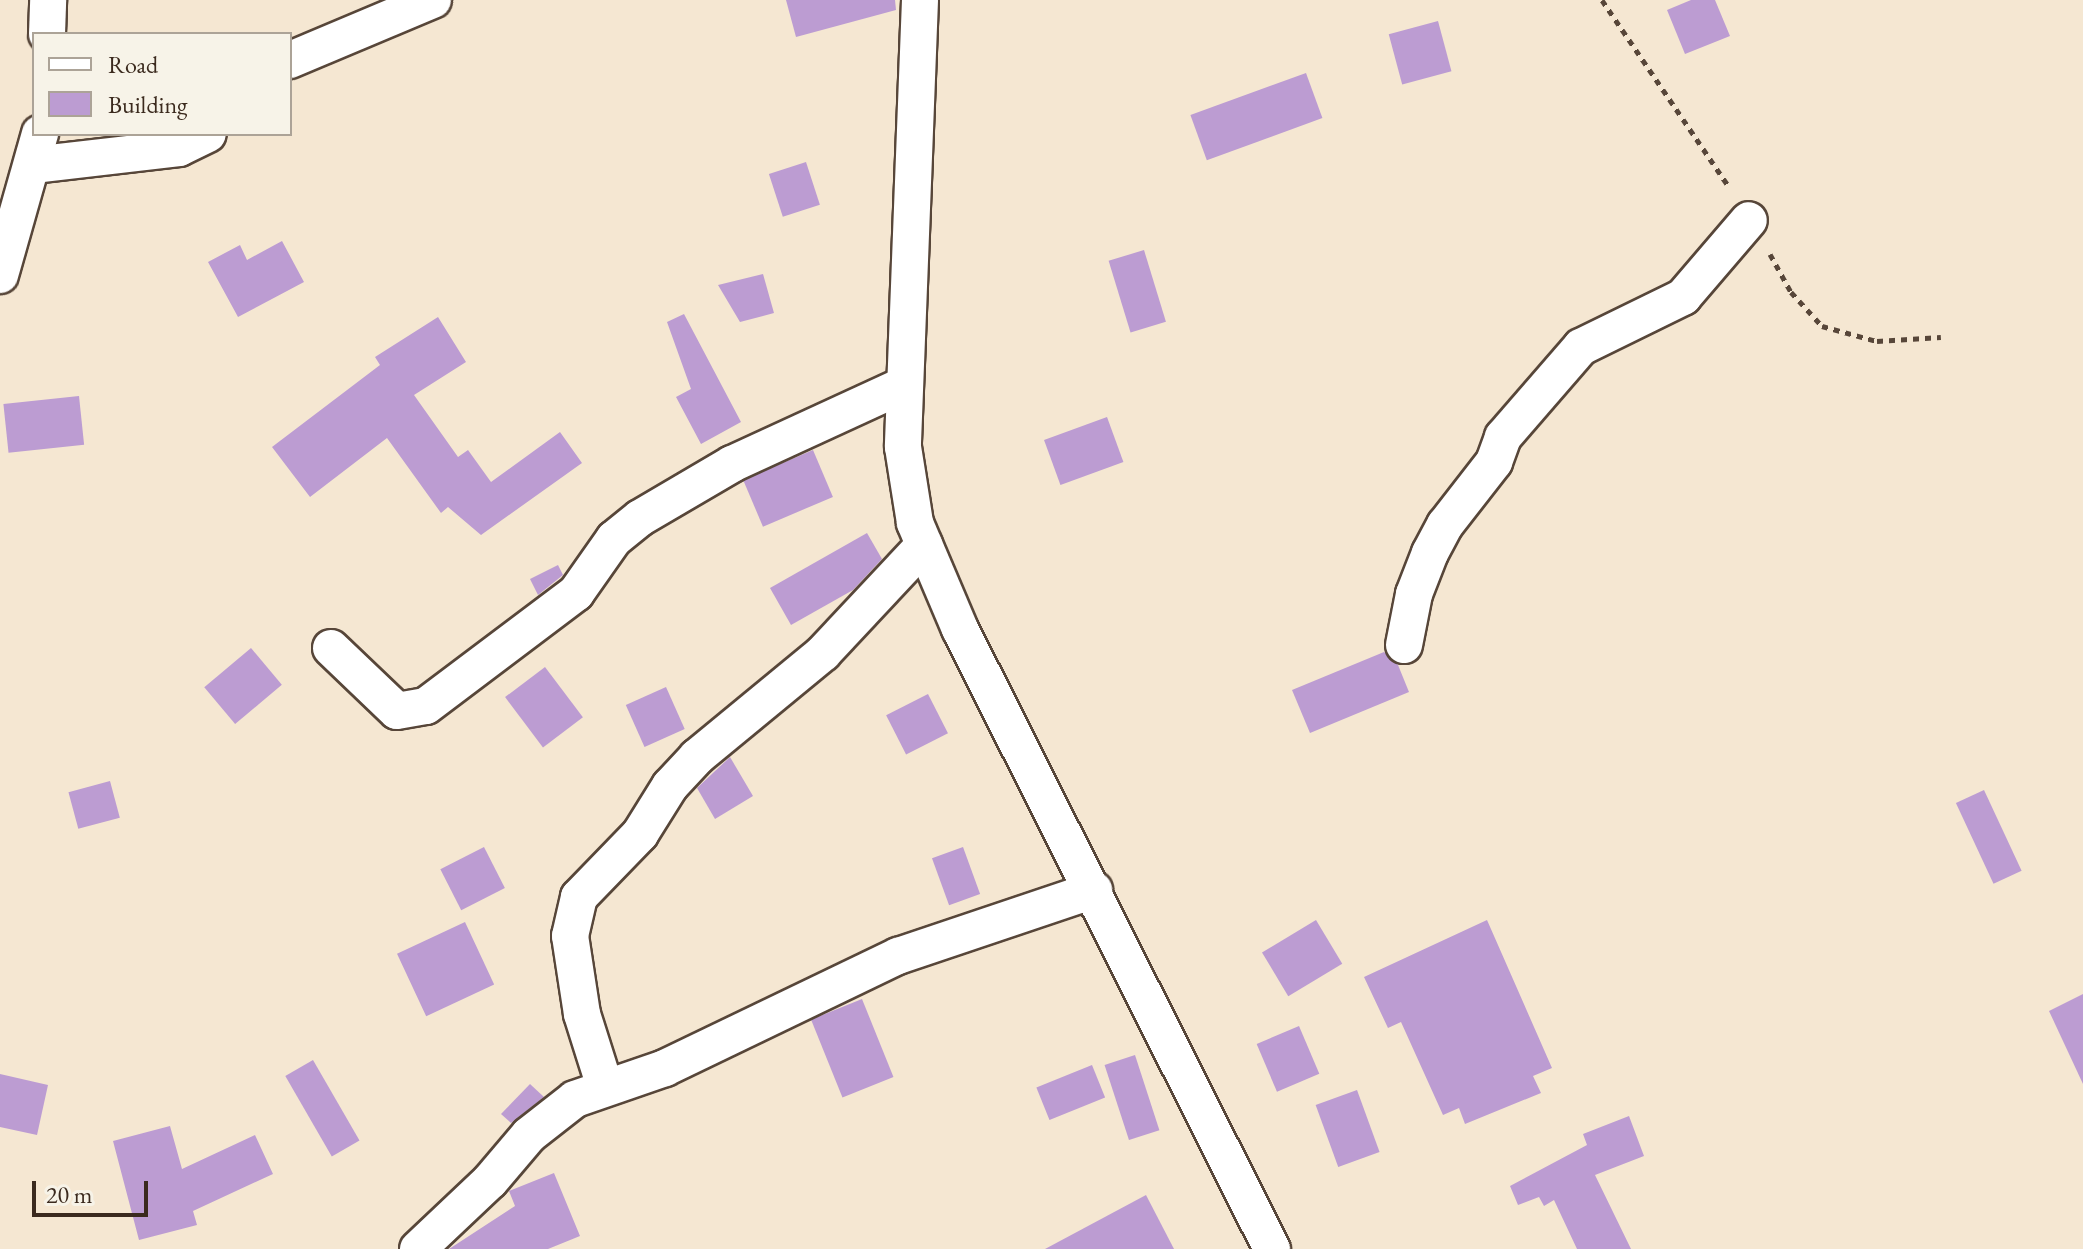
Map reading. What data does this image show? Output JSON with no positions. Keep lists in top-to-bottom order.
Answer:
{
  "legend": ["Road", "Building"],
  "scale_bar": "20 m"
}
